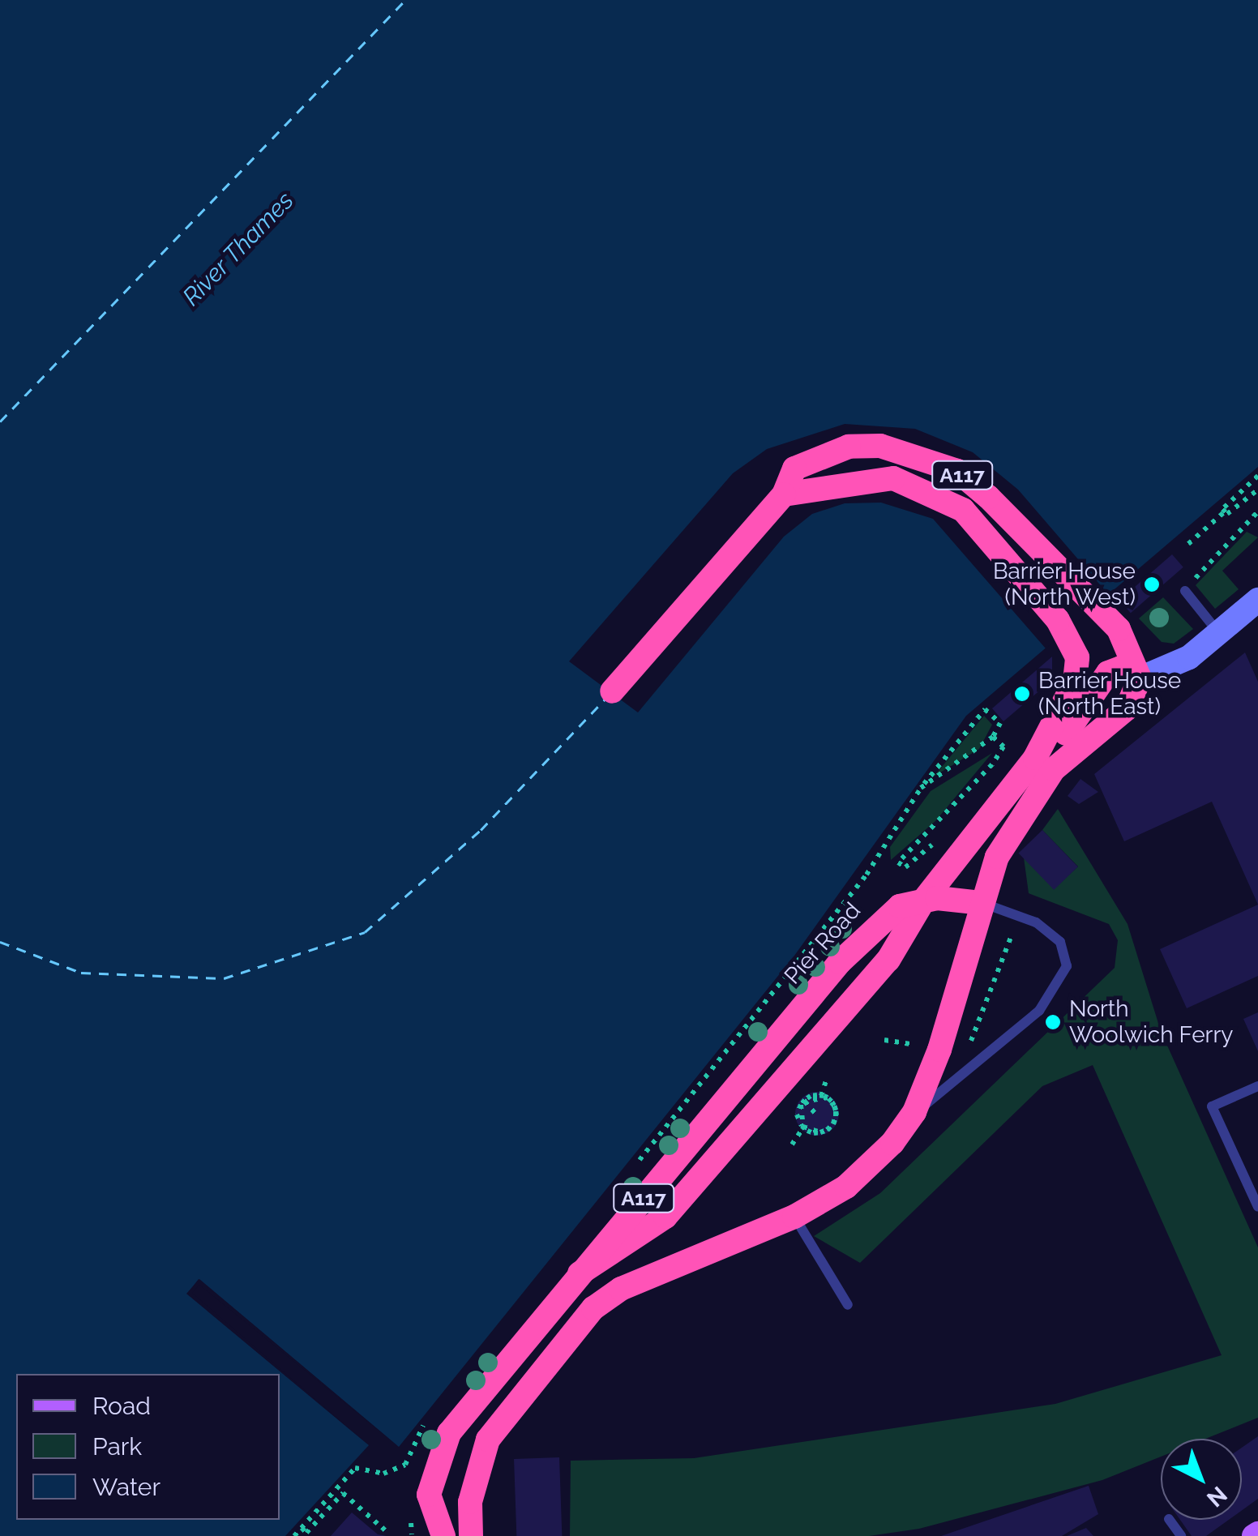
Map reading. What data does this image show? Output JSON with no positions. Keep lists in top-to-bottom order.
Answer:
{
  "streets": {
    "highway": ["A117", "Pier Road"]
  },
  "crossings": [
    ["A117", "Pier Road"]
  ],
  "water": ["River Thames"],
  "places": ["Barrier House (North West)", "Barrier House (North East)", "North Woolwich Ferry"],
  "legend": ["Road", "Park", "Water"],
  "north": "bottom right"
}
